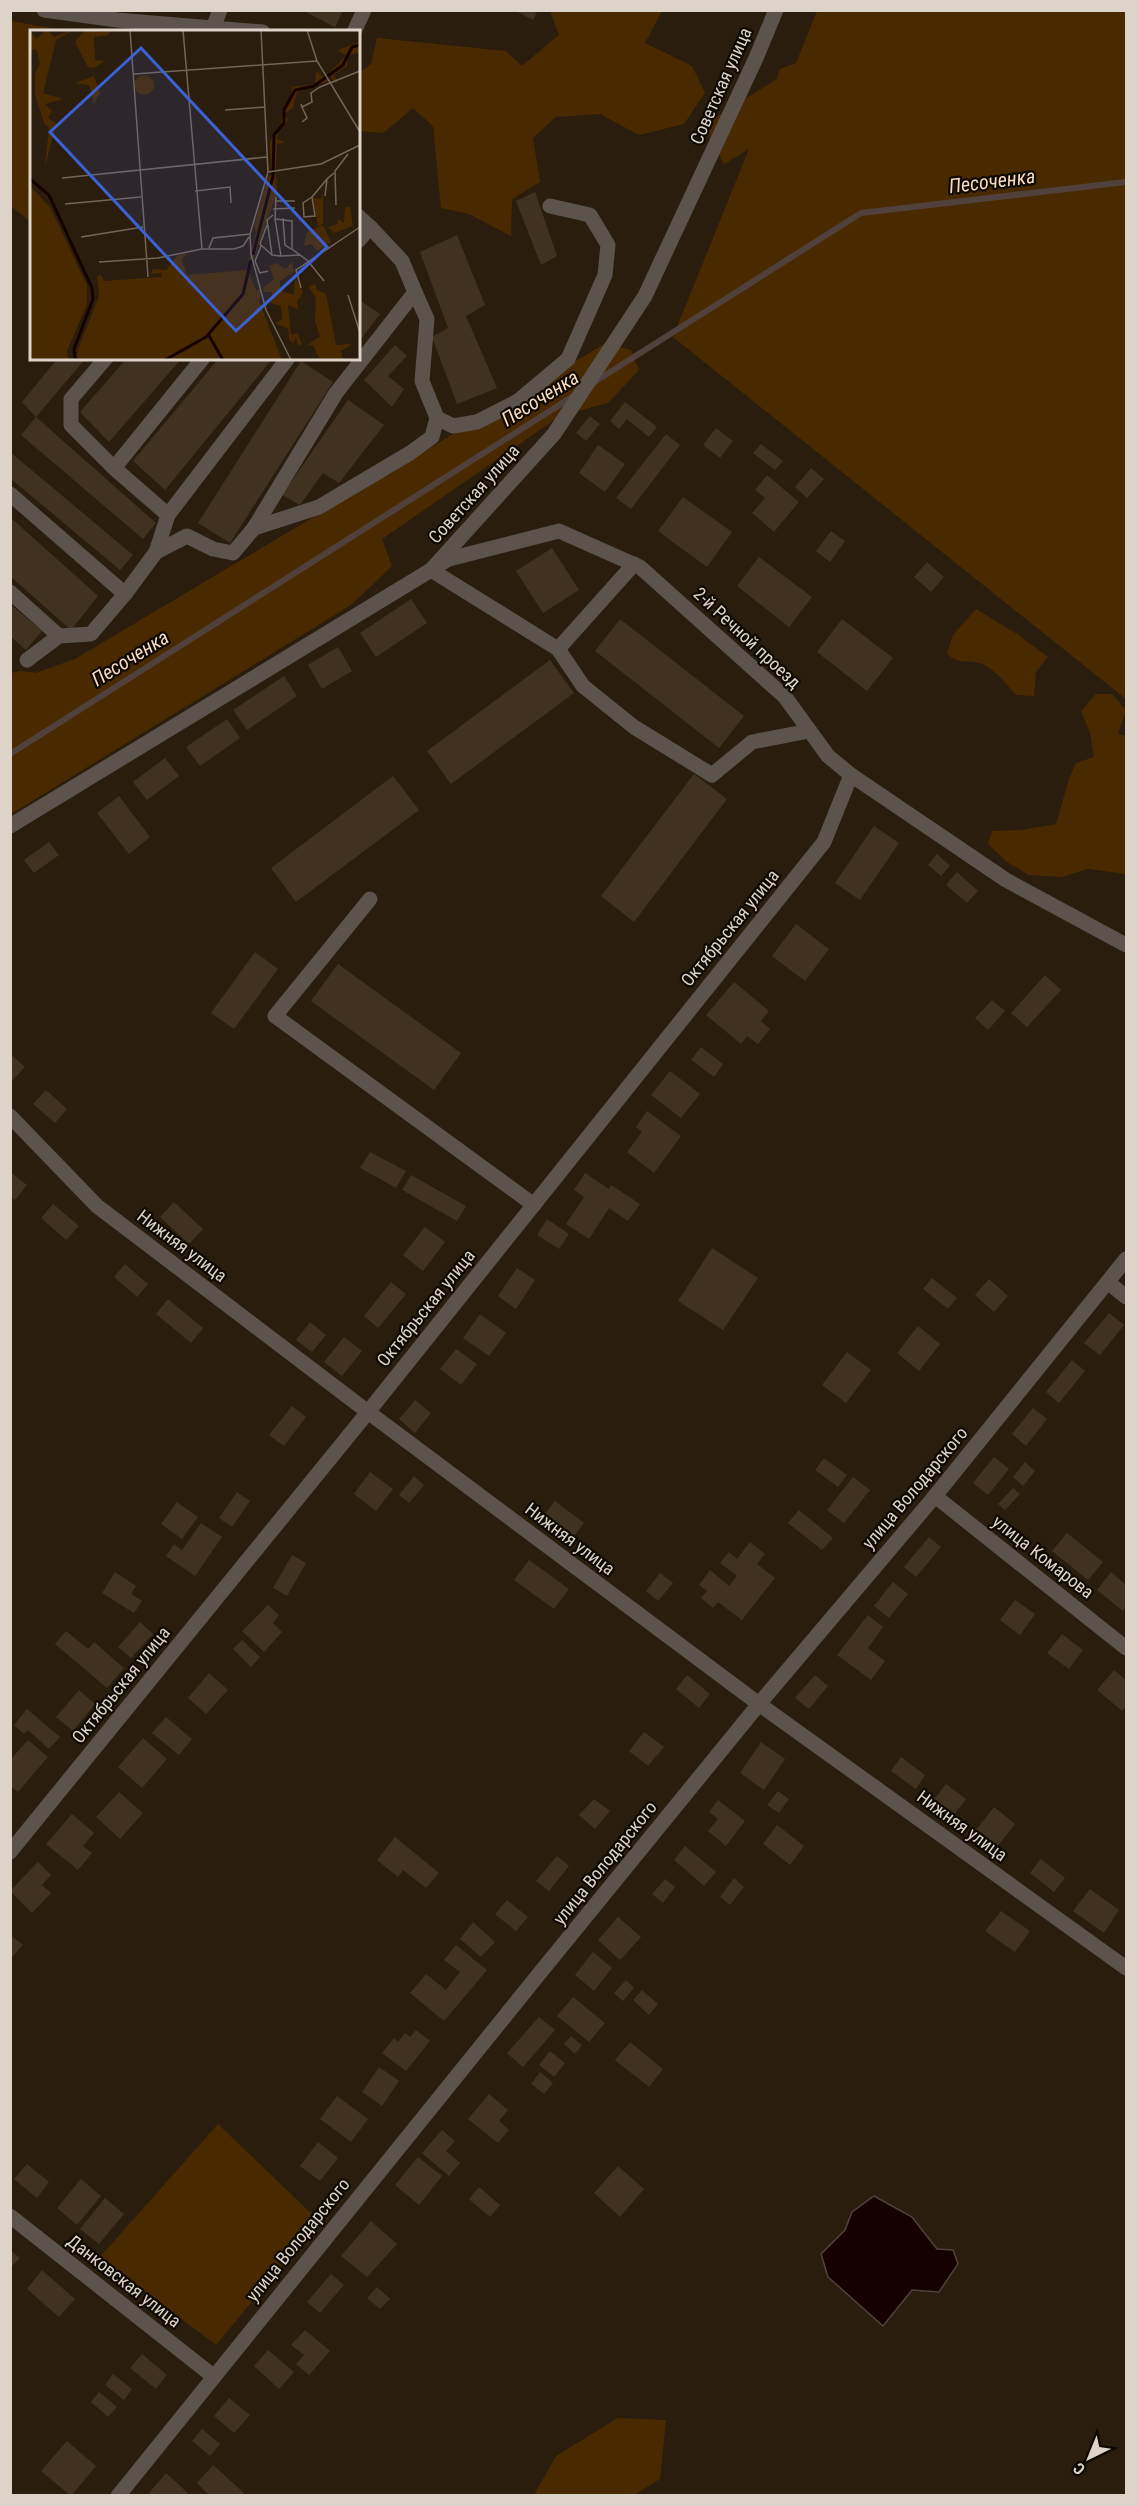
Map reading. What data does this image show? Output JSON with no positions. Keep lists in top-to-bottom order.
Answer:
{
  "streets": {
    "street": [
      "Советская улица",
      "2-й Речной проезд",
      "Октябрьская улица",
      "Нижняя улица",
      "улица Володарского",
      "улица Комарова",
      "Данковская улица"
    ]
  },
  "crossings": [
    ["Советская улица", "2-й Речной проезд"],
    ["2-й Речной проезд", "Октябрьская улица"],
    ["Октябрьская улица", "Нижняя улица"],
    ["Нижняя улица", "улица Володарского"],
    ["улица Володарского", "улица Комарова"],
    ["улица Володарского", "Данковская улица"]
  ],
  "water": ["Песоченка"],
  "north": "bottom left"
}
